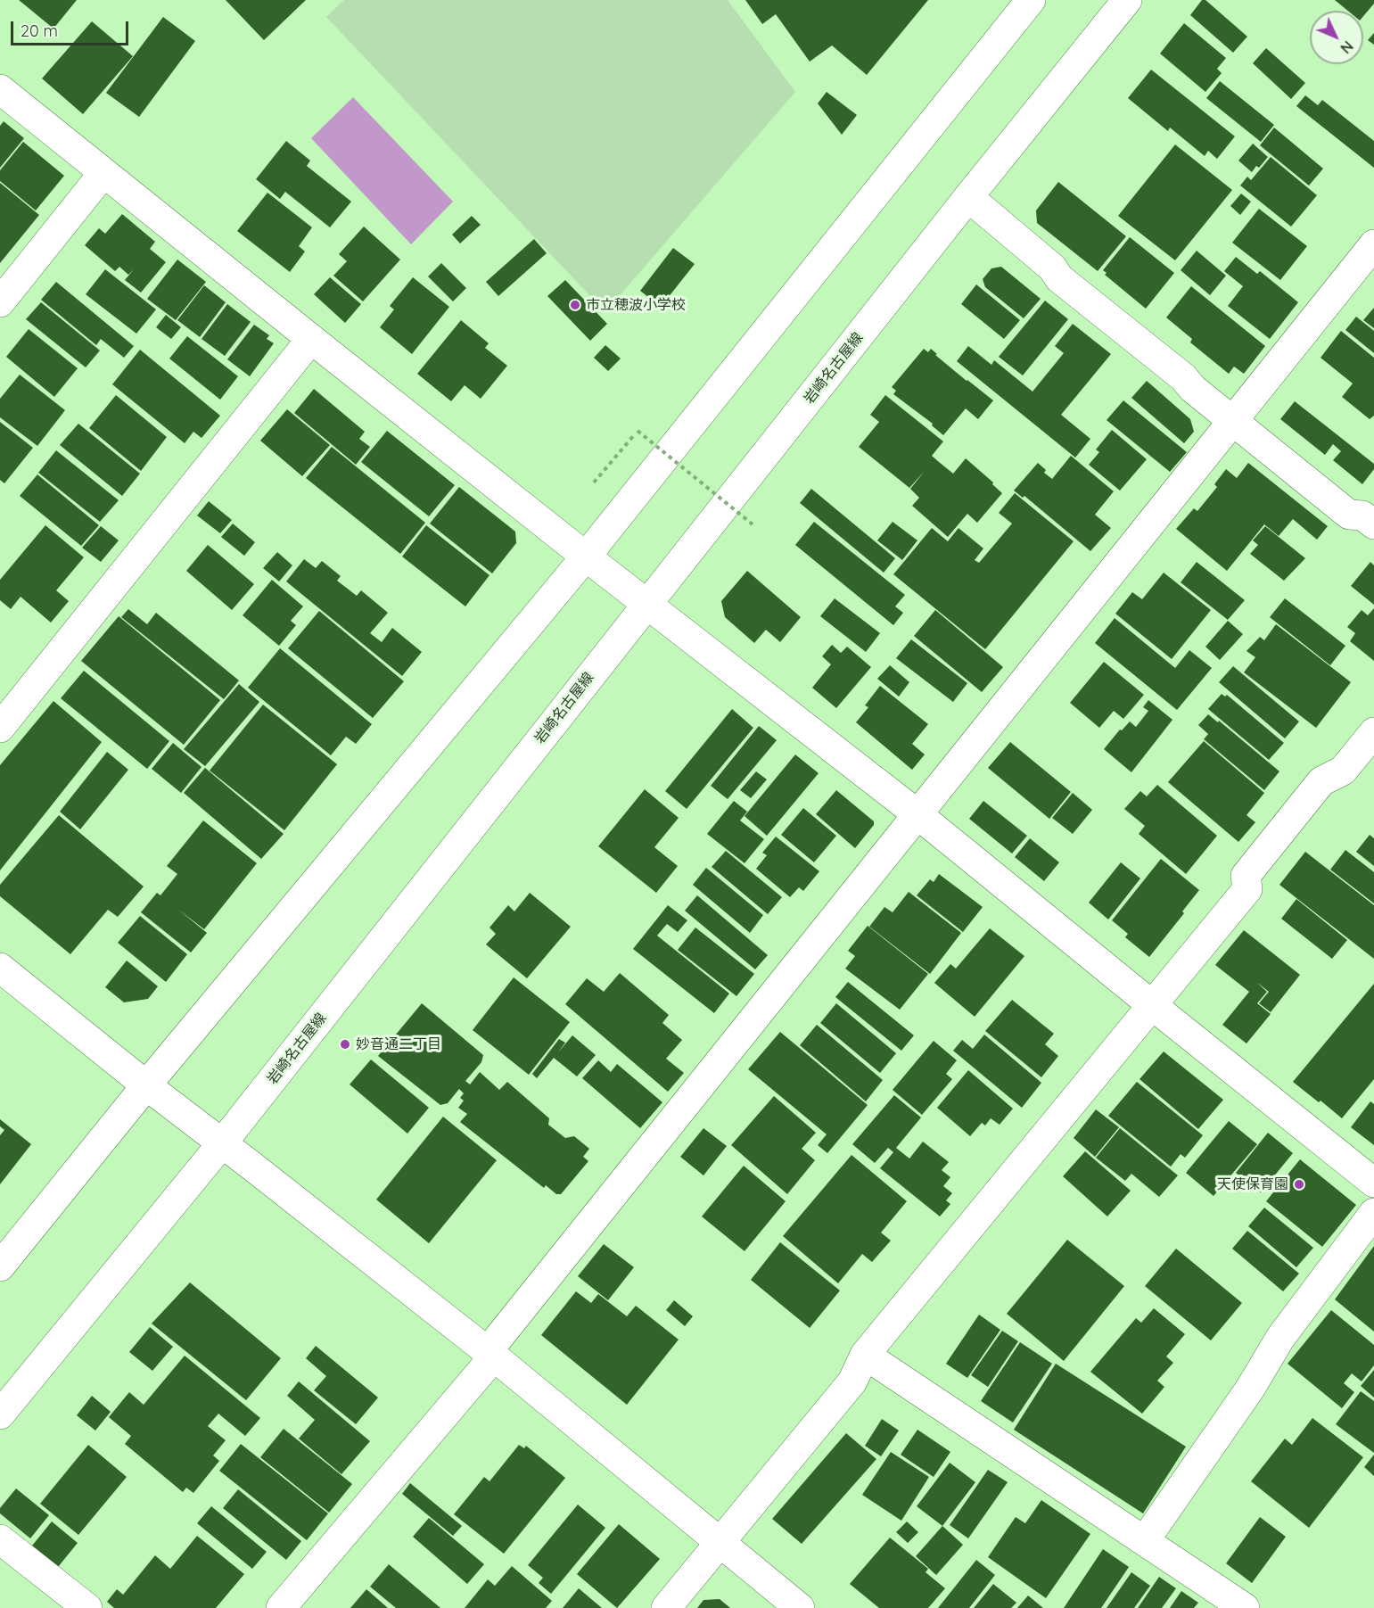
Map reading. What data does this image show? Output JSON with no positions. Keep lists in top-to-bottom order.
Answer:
{
  "streets": {
    "street": ["岩崎名古屋線"]
  },
  "places": ["市立穂波小学校", "妙音通二丁目", "天使保育園"],
  "scale_bar": "20 m",
  "north": "bottom right"
}
